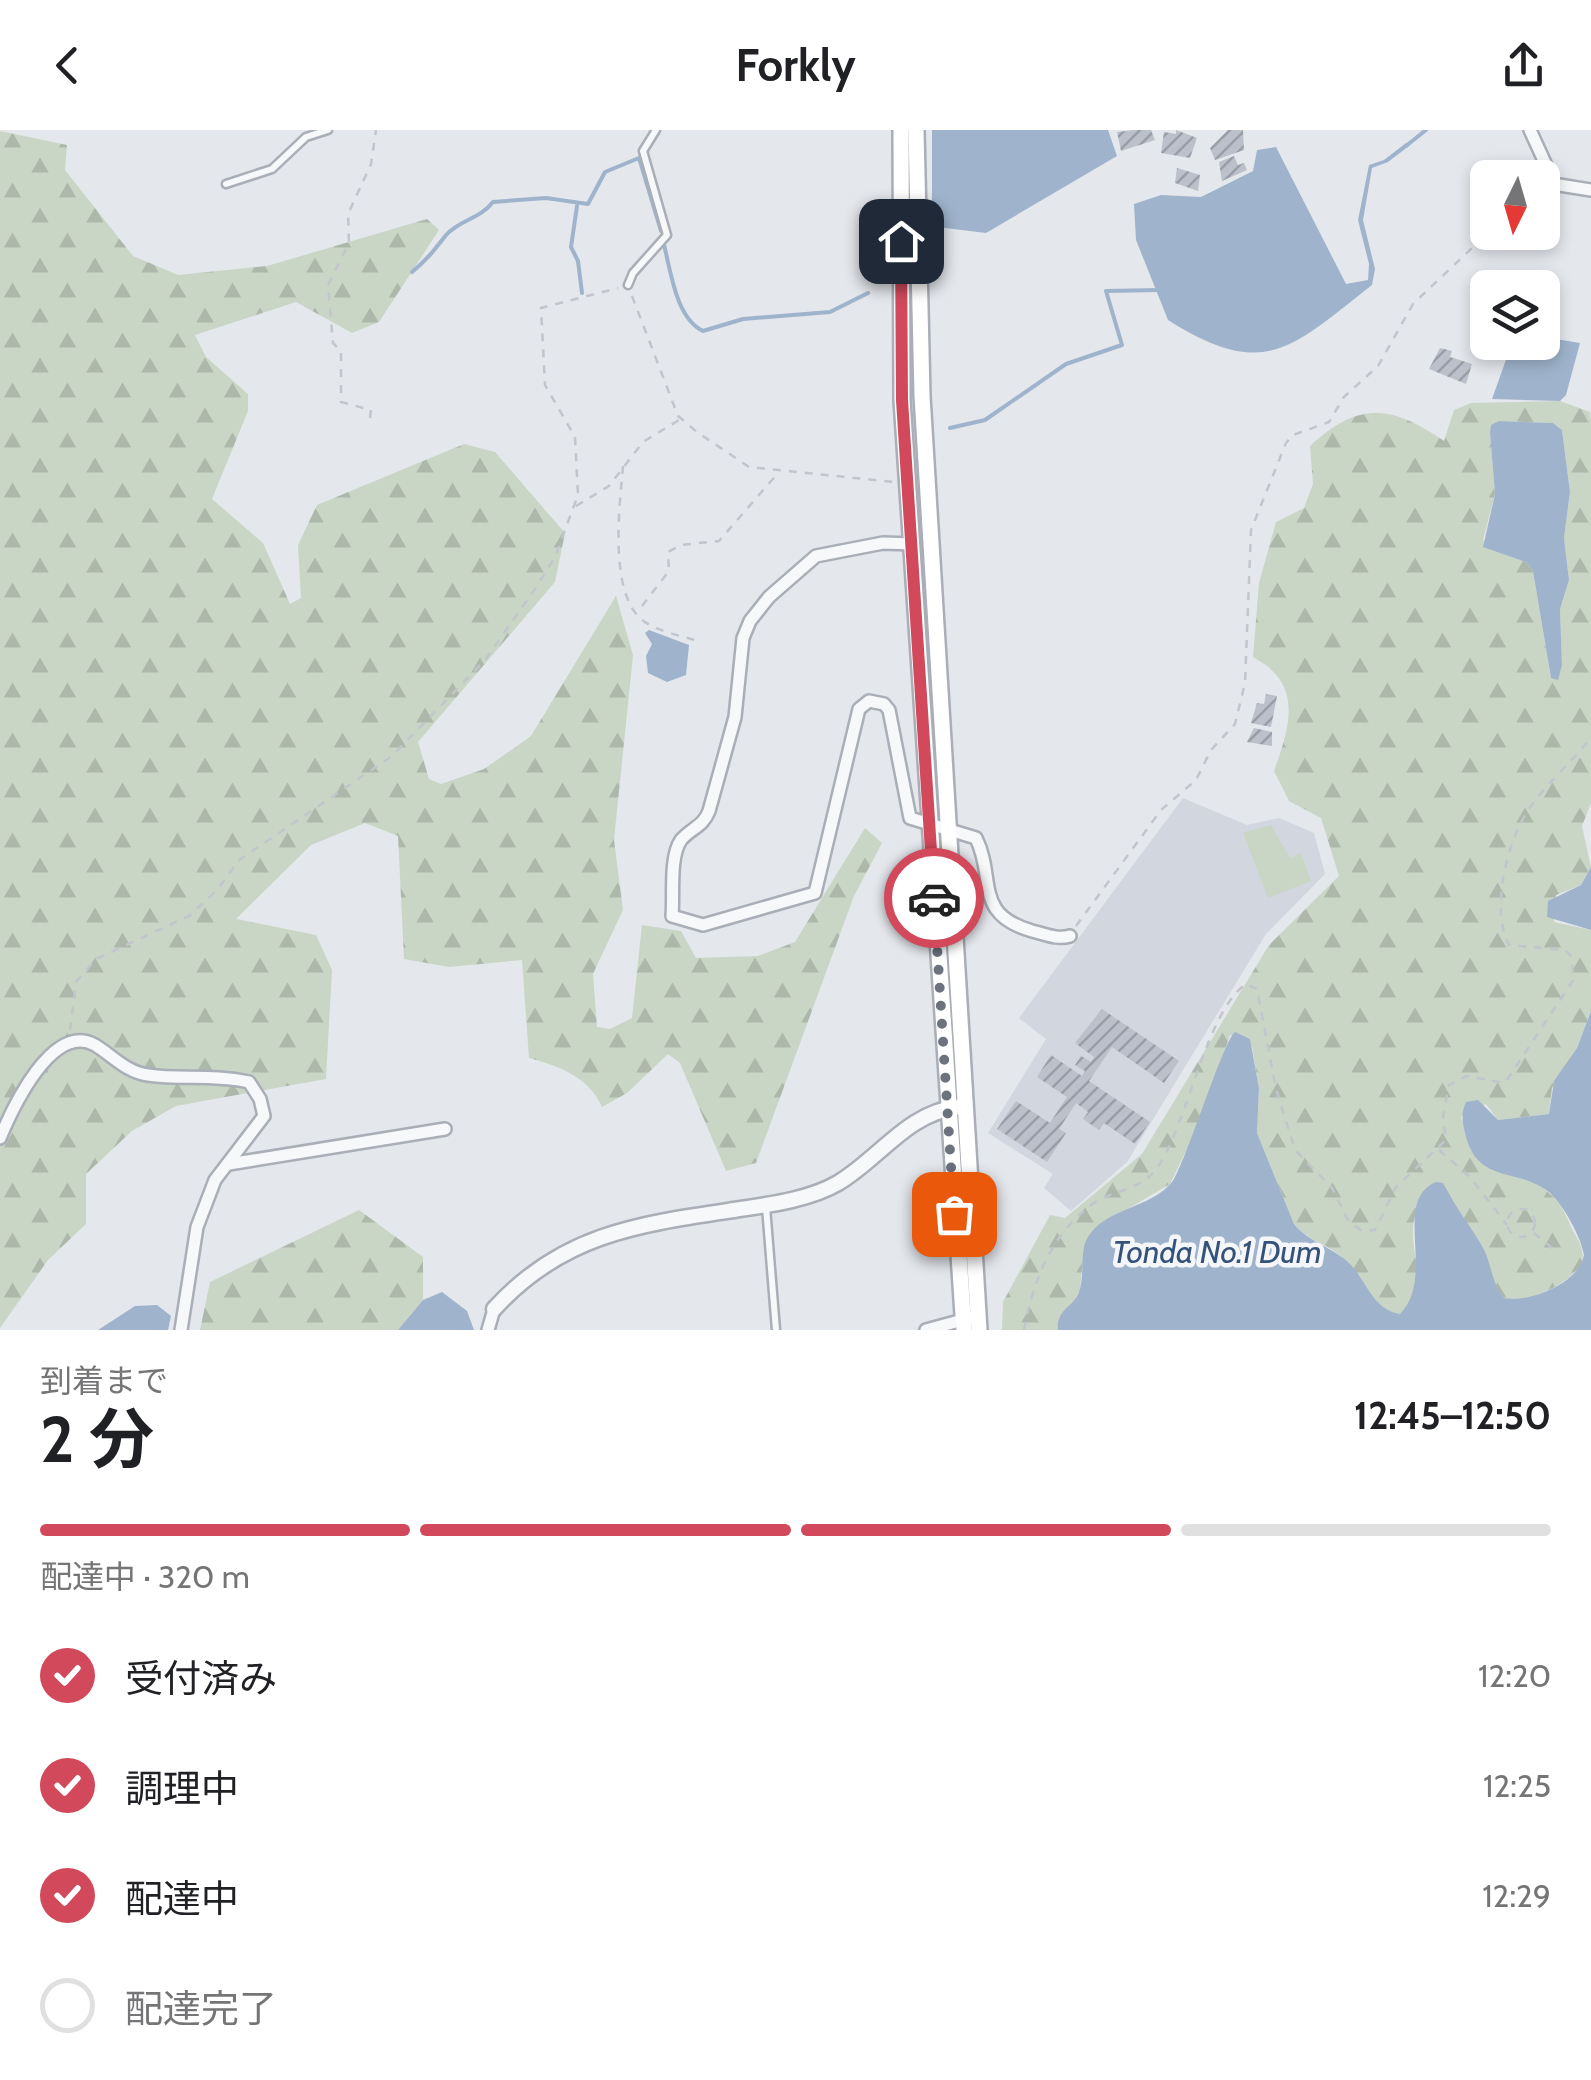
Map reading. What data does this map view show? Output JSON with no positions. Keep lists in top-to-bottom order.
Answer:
{
  "water": ["Tonda No.1 Dum"],
  "north": "bottom",
  "page": {
    "header": "Forkly",
    "heading": ["2 分", "到着まで", "12:45–12:50"],
    "bar": "配達中 · 320 m",
    "list": [
      ["受付済み", "12:20"],
      ["調理中", "12:25"],
      ["配達中", "12:29"],
      "配達完了"
    ]
  }
}
